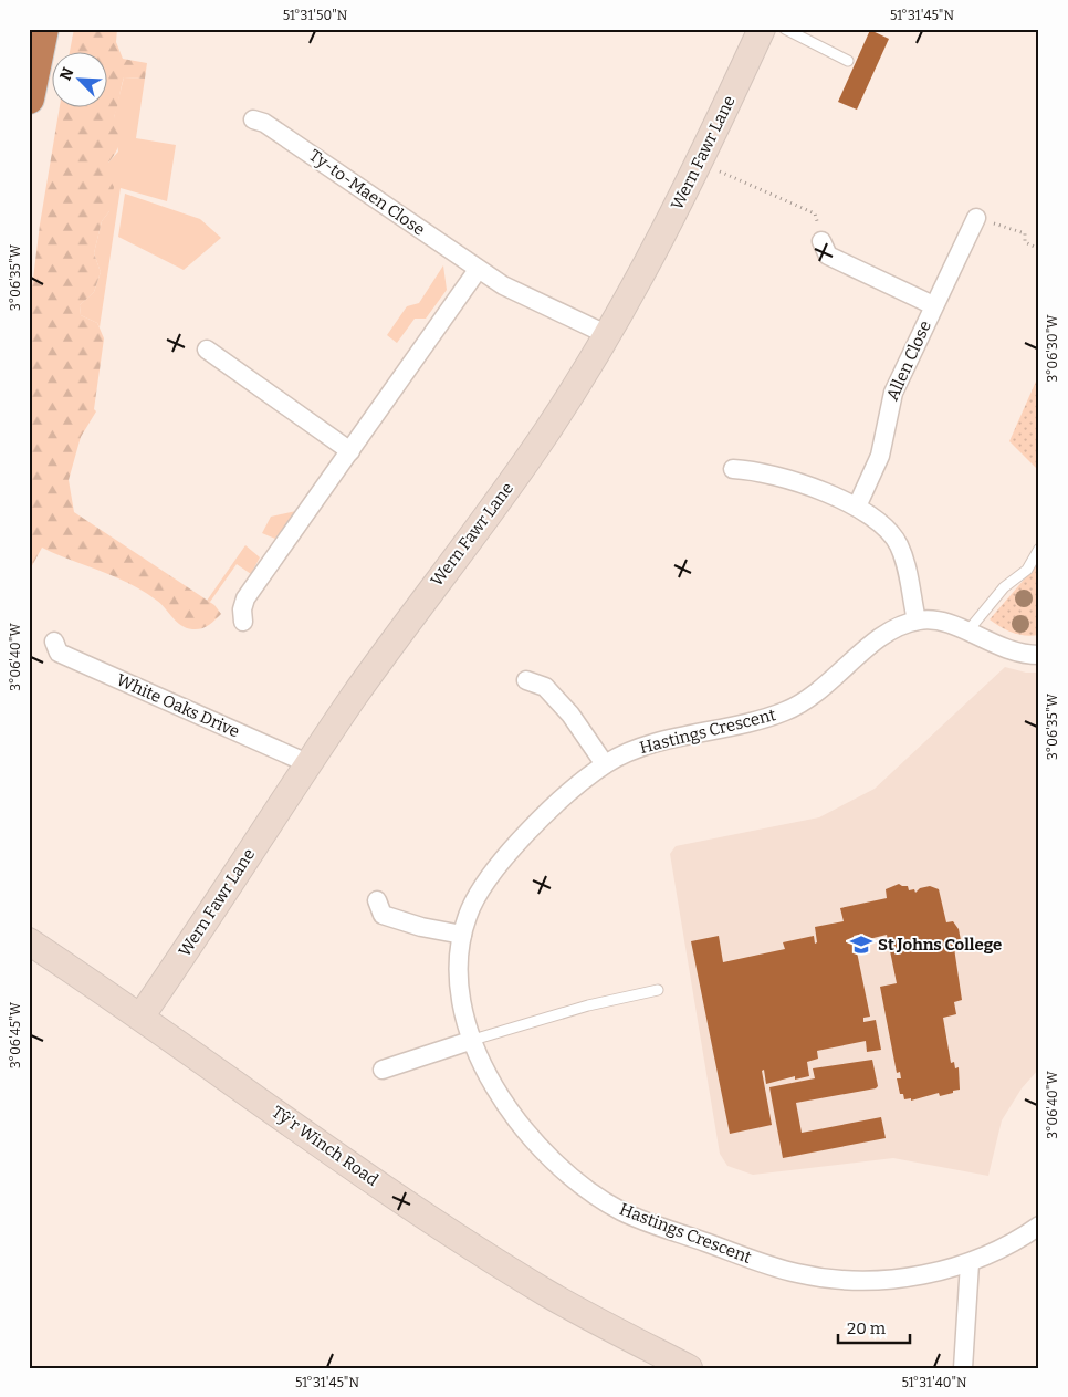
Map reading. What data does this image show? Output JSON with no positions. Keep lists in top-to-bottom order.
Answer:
{
  "streets": {
    "street": [
      "Wern Fawr Lane",
      "Ty-to-Maen Close",
      "Allen Close",
      "White Oaks Drive",
      "Hastings Crescent",
      "Tŷ'r Winch Road"
    ]
  },
  "crossings": [
    ["Wern Fawr Lane", "Ty-to-Maen Close"],
    ["Wern Fawr Lane", "White Oaks Drive"],
    ["Wern Fawr Lane", "Tŷ'r Winch Road"]
  ],
  "places": {
    "school or university": ["St Johns College"]
  },
  "scale_bar": "20 m",
  "north": "top left",
  "coordinates": [
    "51°31'50\"N",
    "51°31'45\"N",
    "3°06'35\"W",
    "3°06'30\"W",
    "3°06'40\"W",
    "3°06'45\"W",
    "51°31'40\"N"
  ]
}
